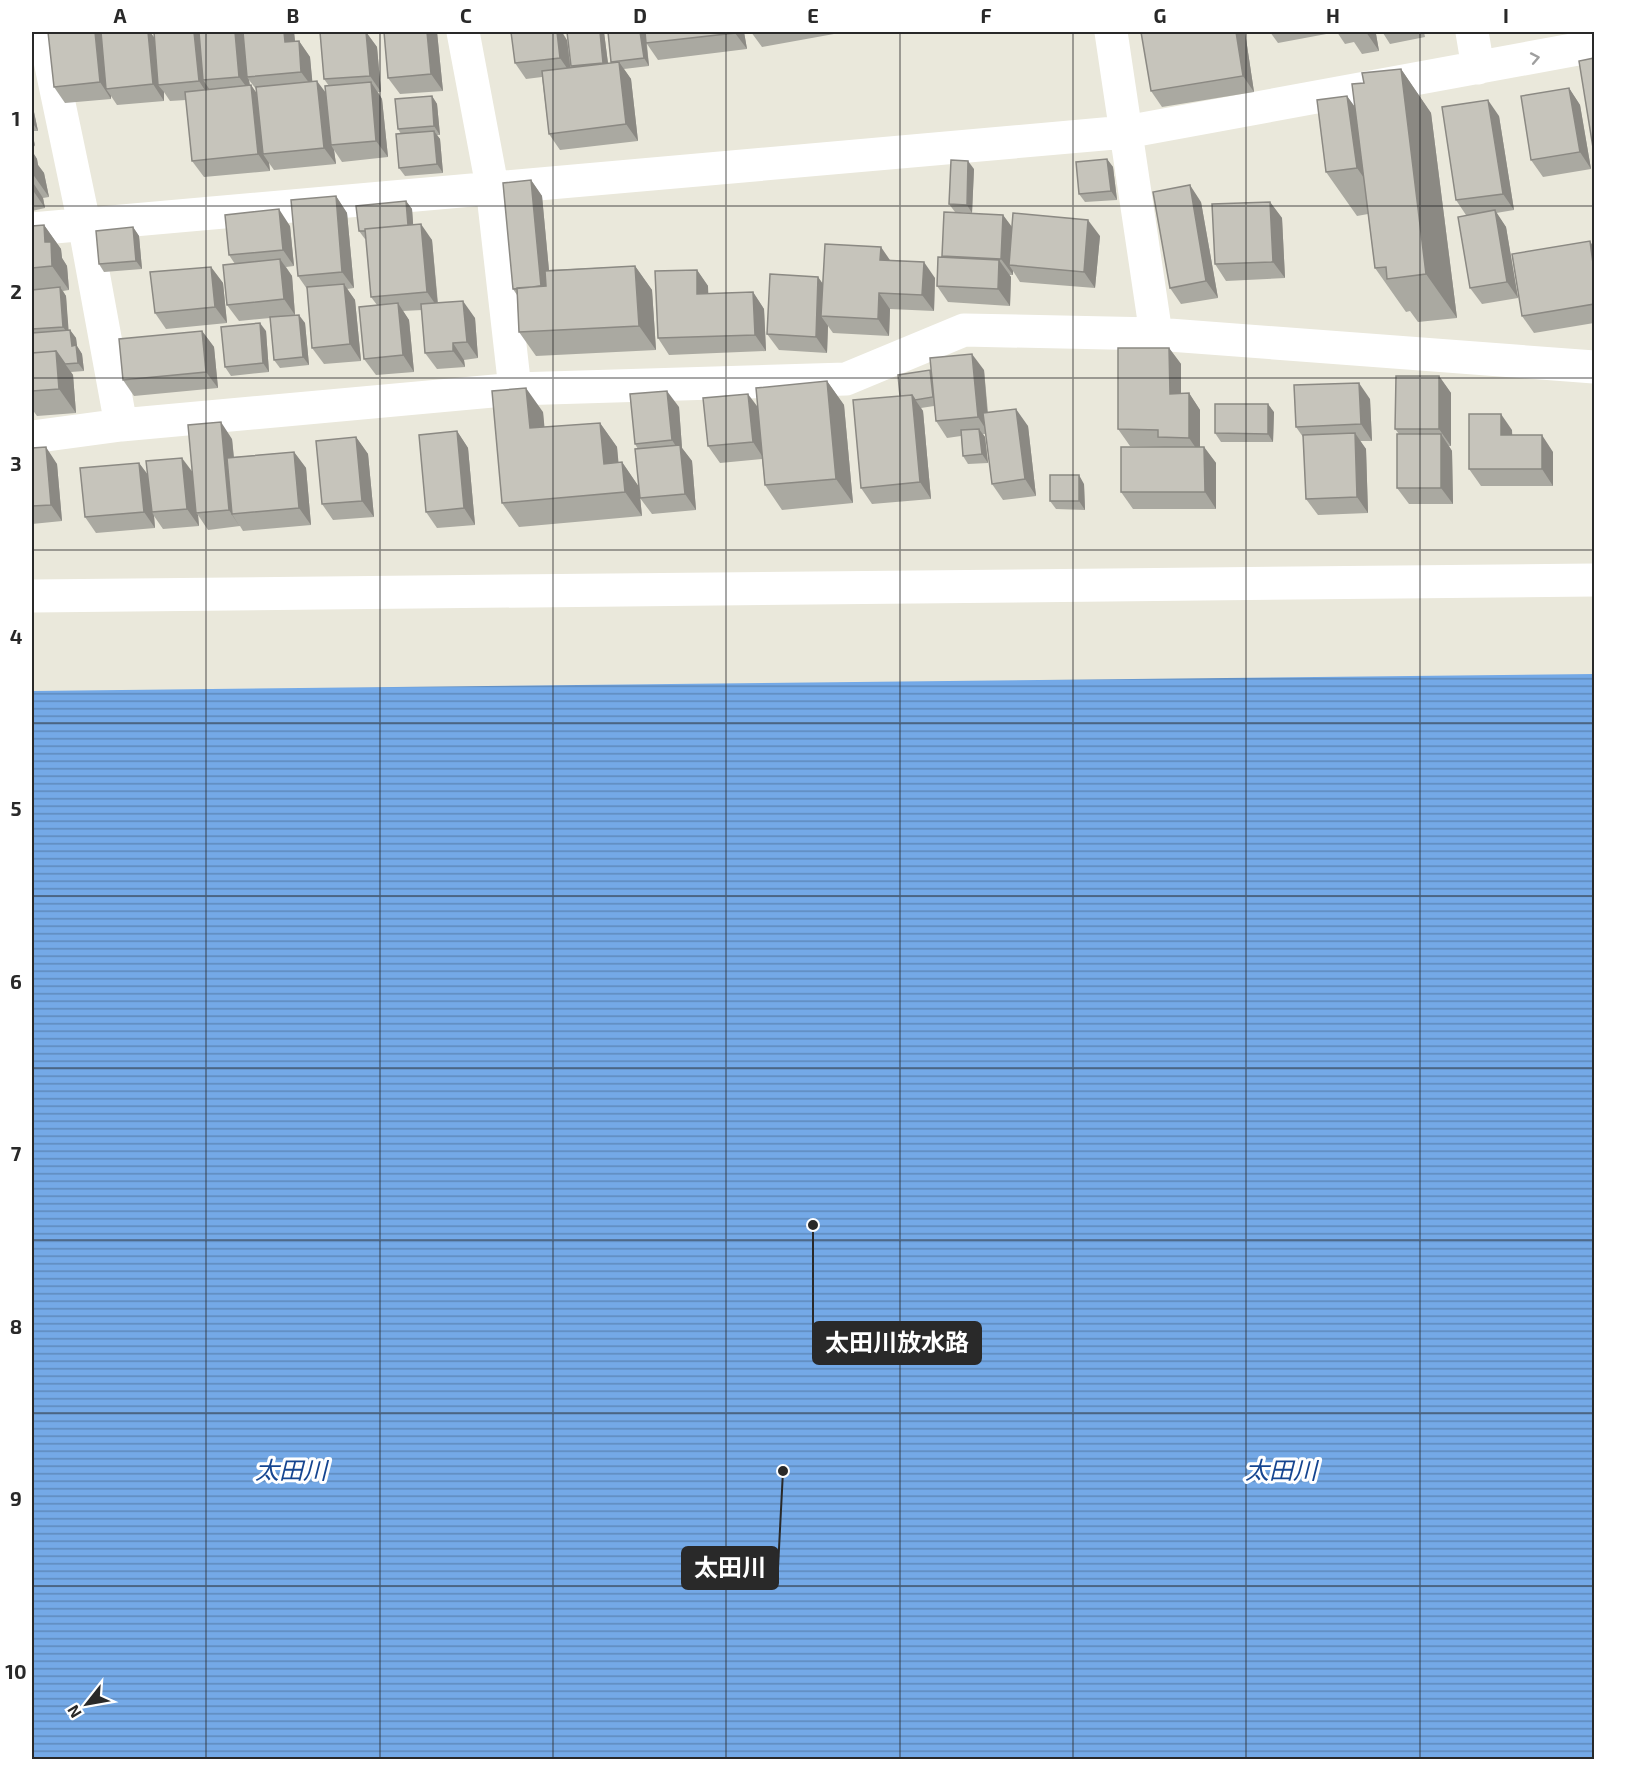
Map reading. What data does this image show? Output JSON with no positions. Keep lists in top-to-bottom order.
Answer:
{
  "water": ["太田川"],
  "places": ["太田川放水路", "太田川"],
  "north": "bottom left",
  "grid": {
    "columns": [
      "A",
      "B",
      "C",
      "D",
      "E",
      "F",
      "G",
      "H",
      "I"
    ],
    "rows": [
      "1",
      "2",
      "3",
      "4",
      "5",
      "6",
      "7",
      "8",
      "9",
      "10"
    ]
  }
}
